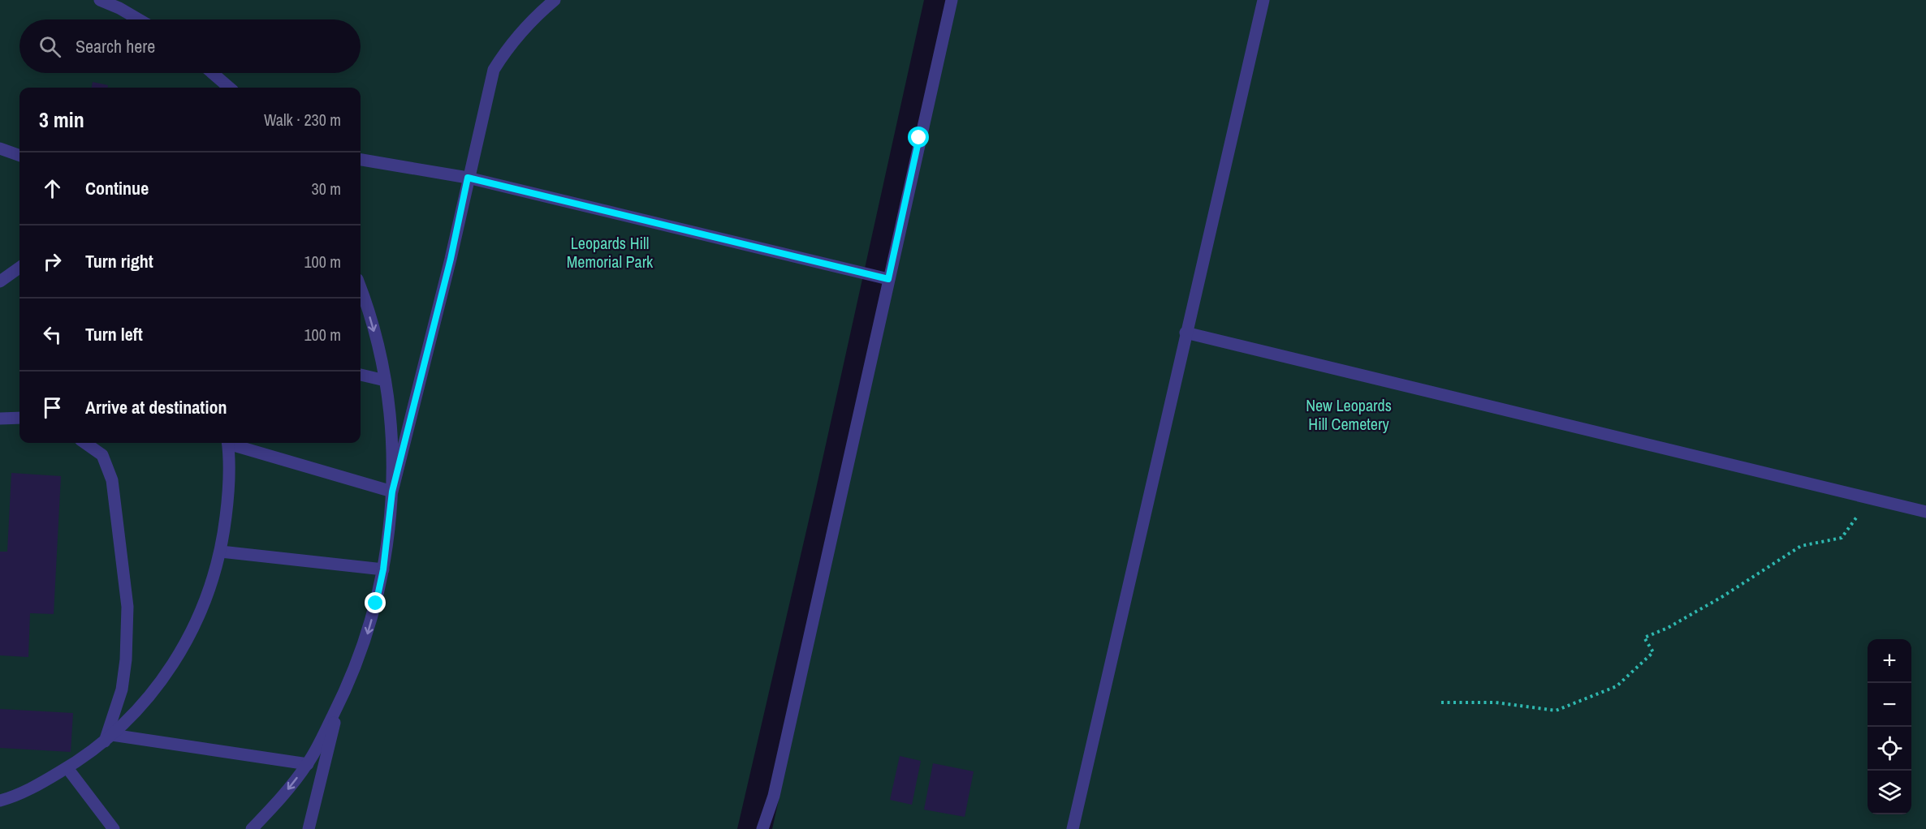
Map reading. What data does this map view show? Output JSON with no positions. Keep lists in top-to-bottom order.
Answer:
{
  "parks": ["Leopards Hill Memorial Park", "New Leopards Hill Cemetery"],
  "page": {
    "search": "Search here",
    "heading": ["3 min", "Walk · 230 m"],
    "list": [
      ["Continue", "30 m"],
      ["Turn right", "100 m"],
      ["Turn left", "100 m"],
      "Arrive at destination"
    ],
    "map_buttons": ["+", "−"]
  }
}
